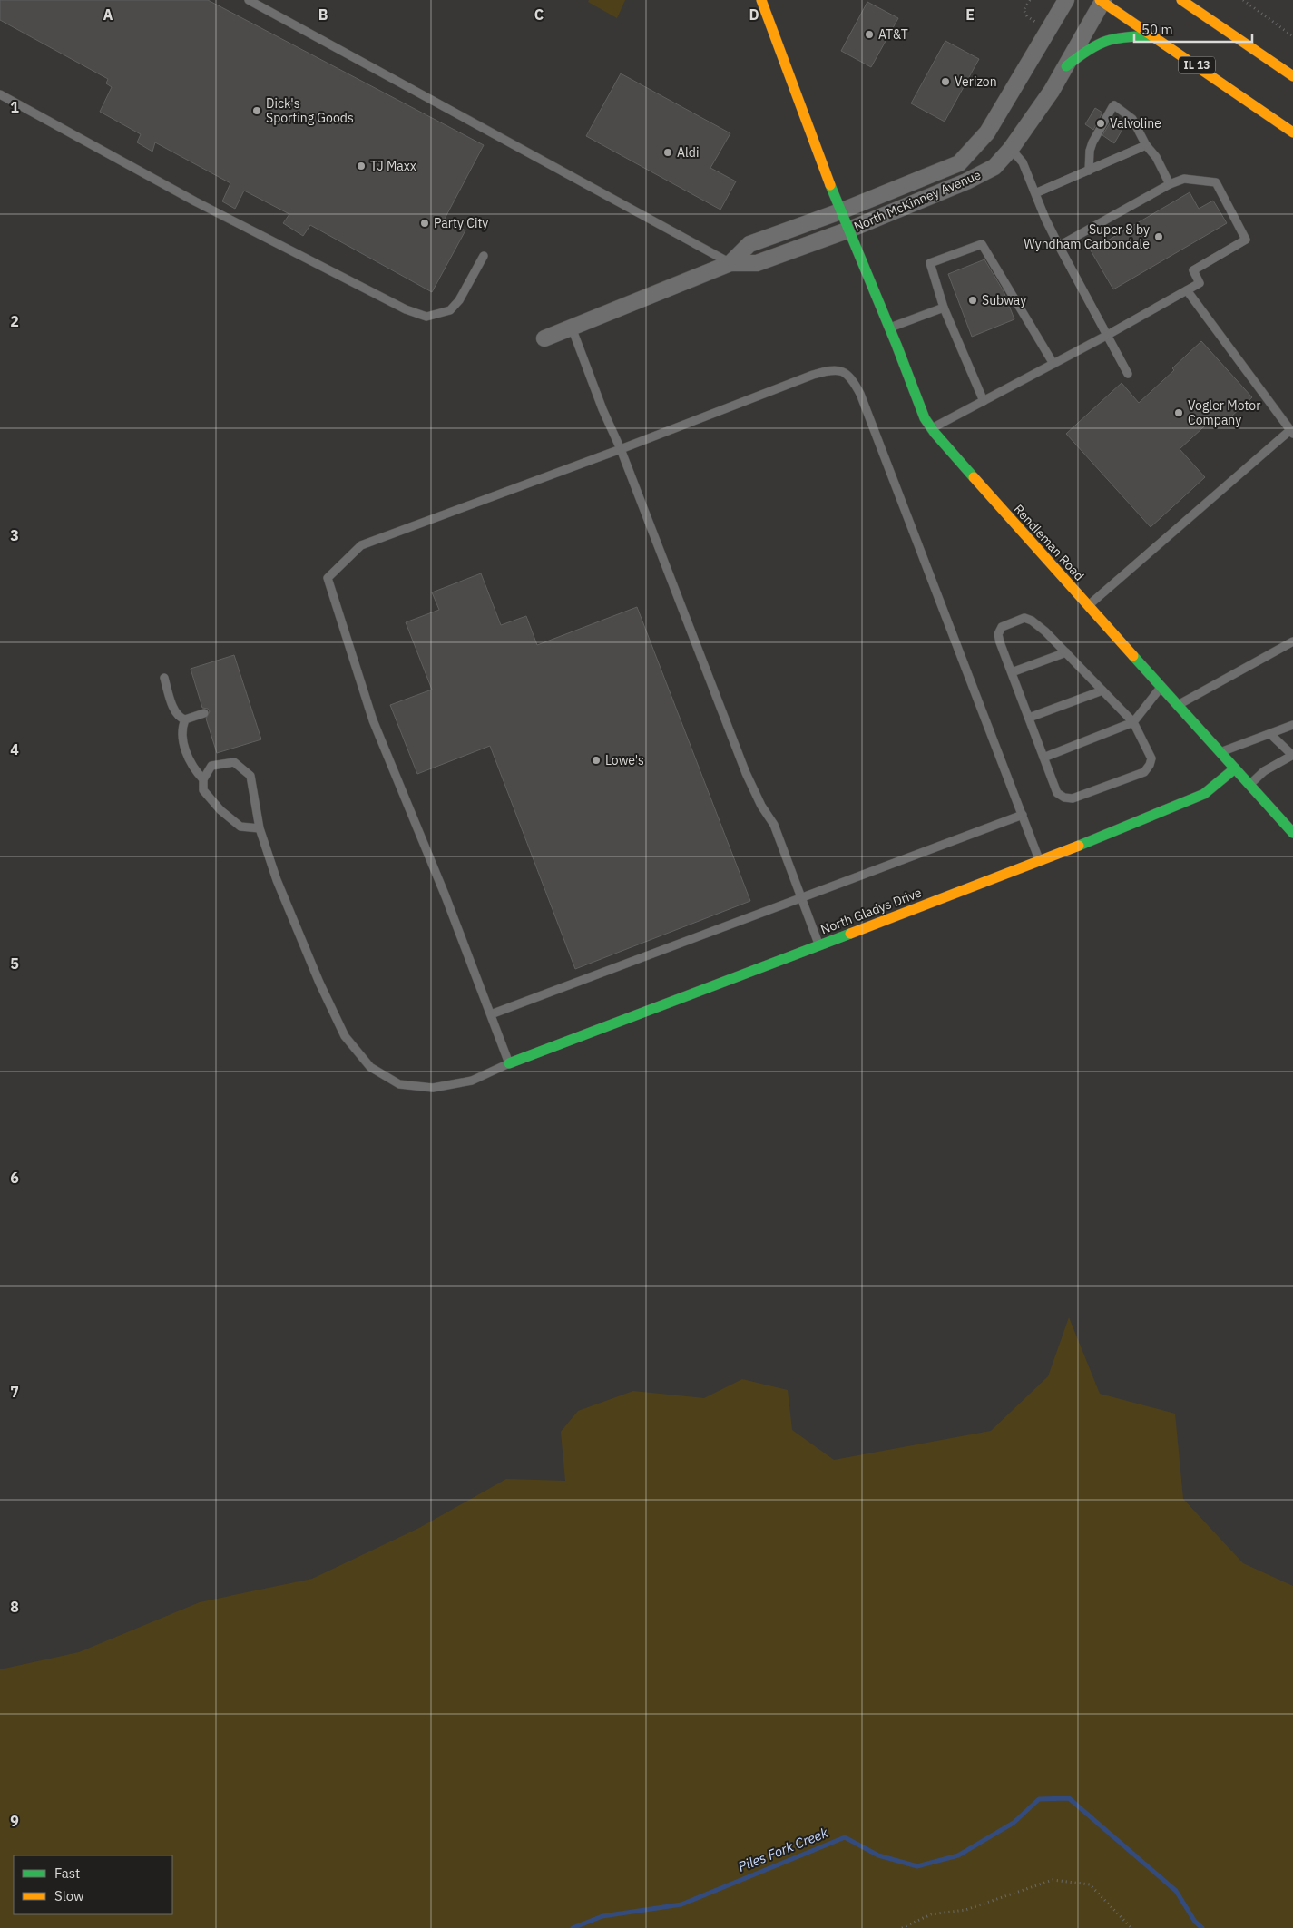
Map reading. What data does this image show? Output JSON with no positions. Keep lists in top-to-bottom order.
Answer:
{
  "streets": {
    "main road": ["IL 13", "Rendleman Road", "North Gladys Drive"],
    "street": ["North McKinney Avenue"]
  },
  "crossings": [
    ["IL 13", "North McKinney Avenue"],
    ["North McKinney Avenue", "Rendleman Road"],
    ["Rendleman Road", "North Gladys Drive"]
  ],
  "water": ["Piles Fork Creek"],
  "places": [
    "AT&T",
    "Verizon",
    "Dick's Sporting Goods",
    "Valvoline",
    "Aldi",
    "TJ Maxx",
    "Party City",
    "Super 8 by Wyndham Carbondale",
    "Subway",
    "Vogler Motor Company",
    "Lowe's"
  ],
  "legend": ["Fast", "Slow"],
  "scale_bar": "50 m",
  "grid": {
    "columns": [
      "A",
      "B",
      "C",
      "D",
      "E"
    ],
    "rows": [
      "1",
      "2",
      "3",
      "4",
      "5",
      "6",
      "7",
      "8",
      "9"
    ]
  }
}
